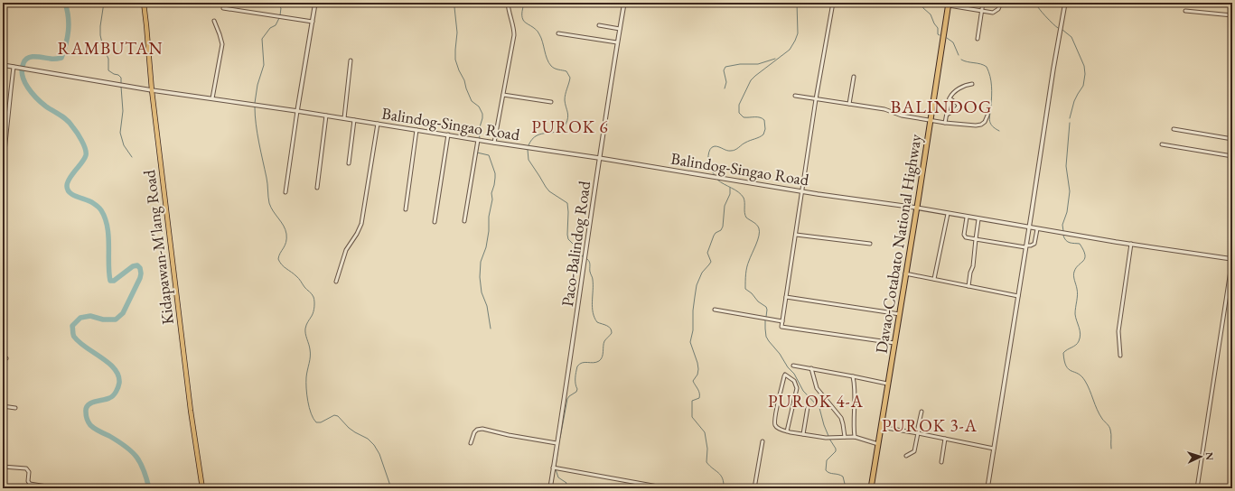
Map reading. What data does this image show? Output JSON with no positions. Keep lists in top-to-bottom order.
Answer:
{
  "streets": {
    "highway": ["Davao-Cotabato National Highway"],
    "main road": ["Kidapawan-M'lang Road"],
    "street": ["Balindog-Singao Road", "Paco-Balindog Road"]
  },
  "crossings": [
    ["Balindog-Singao Road", "Paco-Balindog Road"],
    ["Balindog-Singao Road", "Davao-Cotabato National Highway"],
    ["Balindog-Singao Road", "Kidapawan-M'lang Road"]
  ],
  "districts": [
    "RAMBUTAN",
    "BALINDOG",
    "PUROK 6",
    "PUROK 4-A",
    "PUROK 3-A"
  ],
  "north": "right"
}
